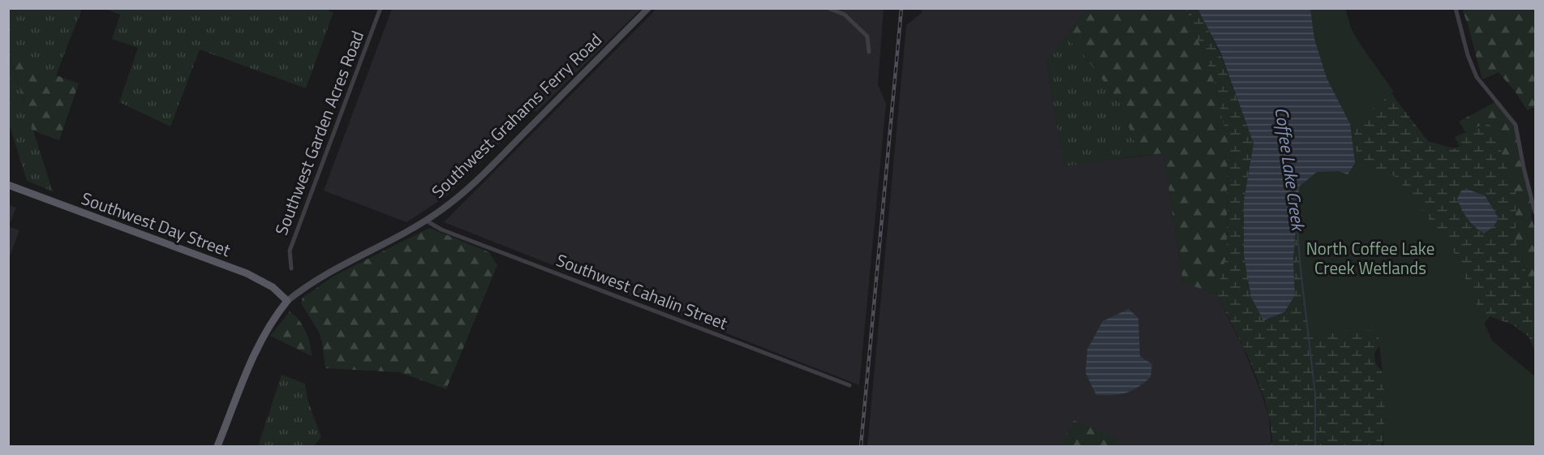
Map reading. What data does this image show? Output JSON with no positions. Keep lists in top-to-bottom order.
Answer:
{
  "streets": {
    "main road": ["Southwest Grahams Ferry Road", "Southwest Day Street"],
    "street": ["Southwest Garden Acres Road", "Southwest Cahalin Street"]
  },
  "crossings": [
    ["Southwest Grahams Ferry Road", "Southwest Day Street"],
    ["Southwest Grahams Ferry Road", "Southwest Cahalin Street"]
  ],
  "water": ["Coffee Lake Creek"],
  "parks": ["North Coffee Lake Creek Wetlands"]
}
